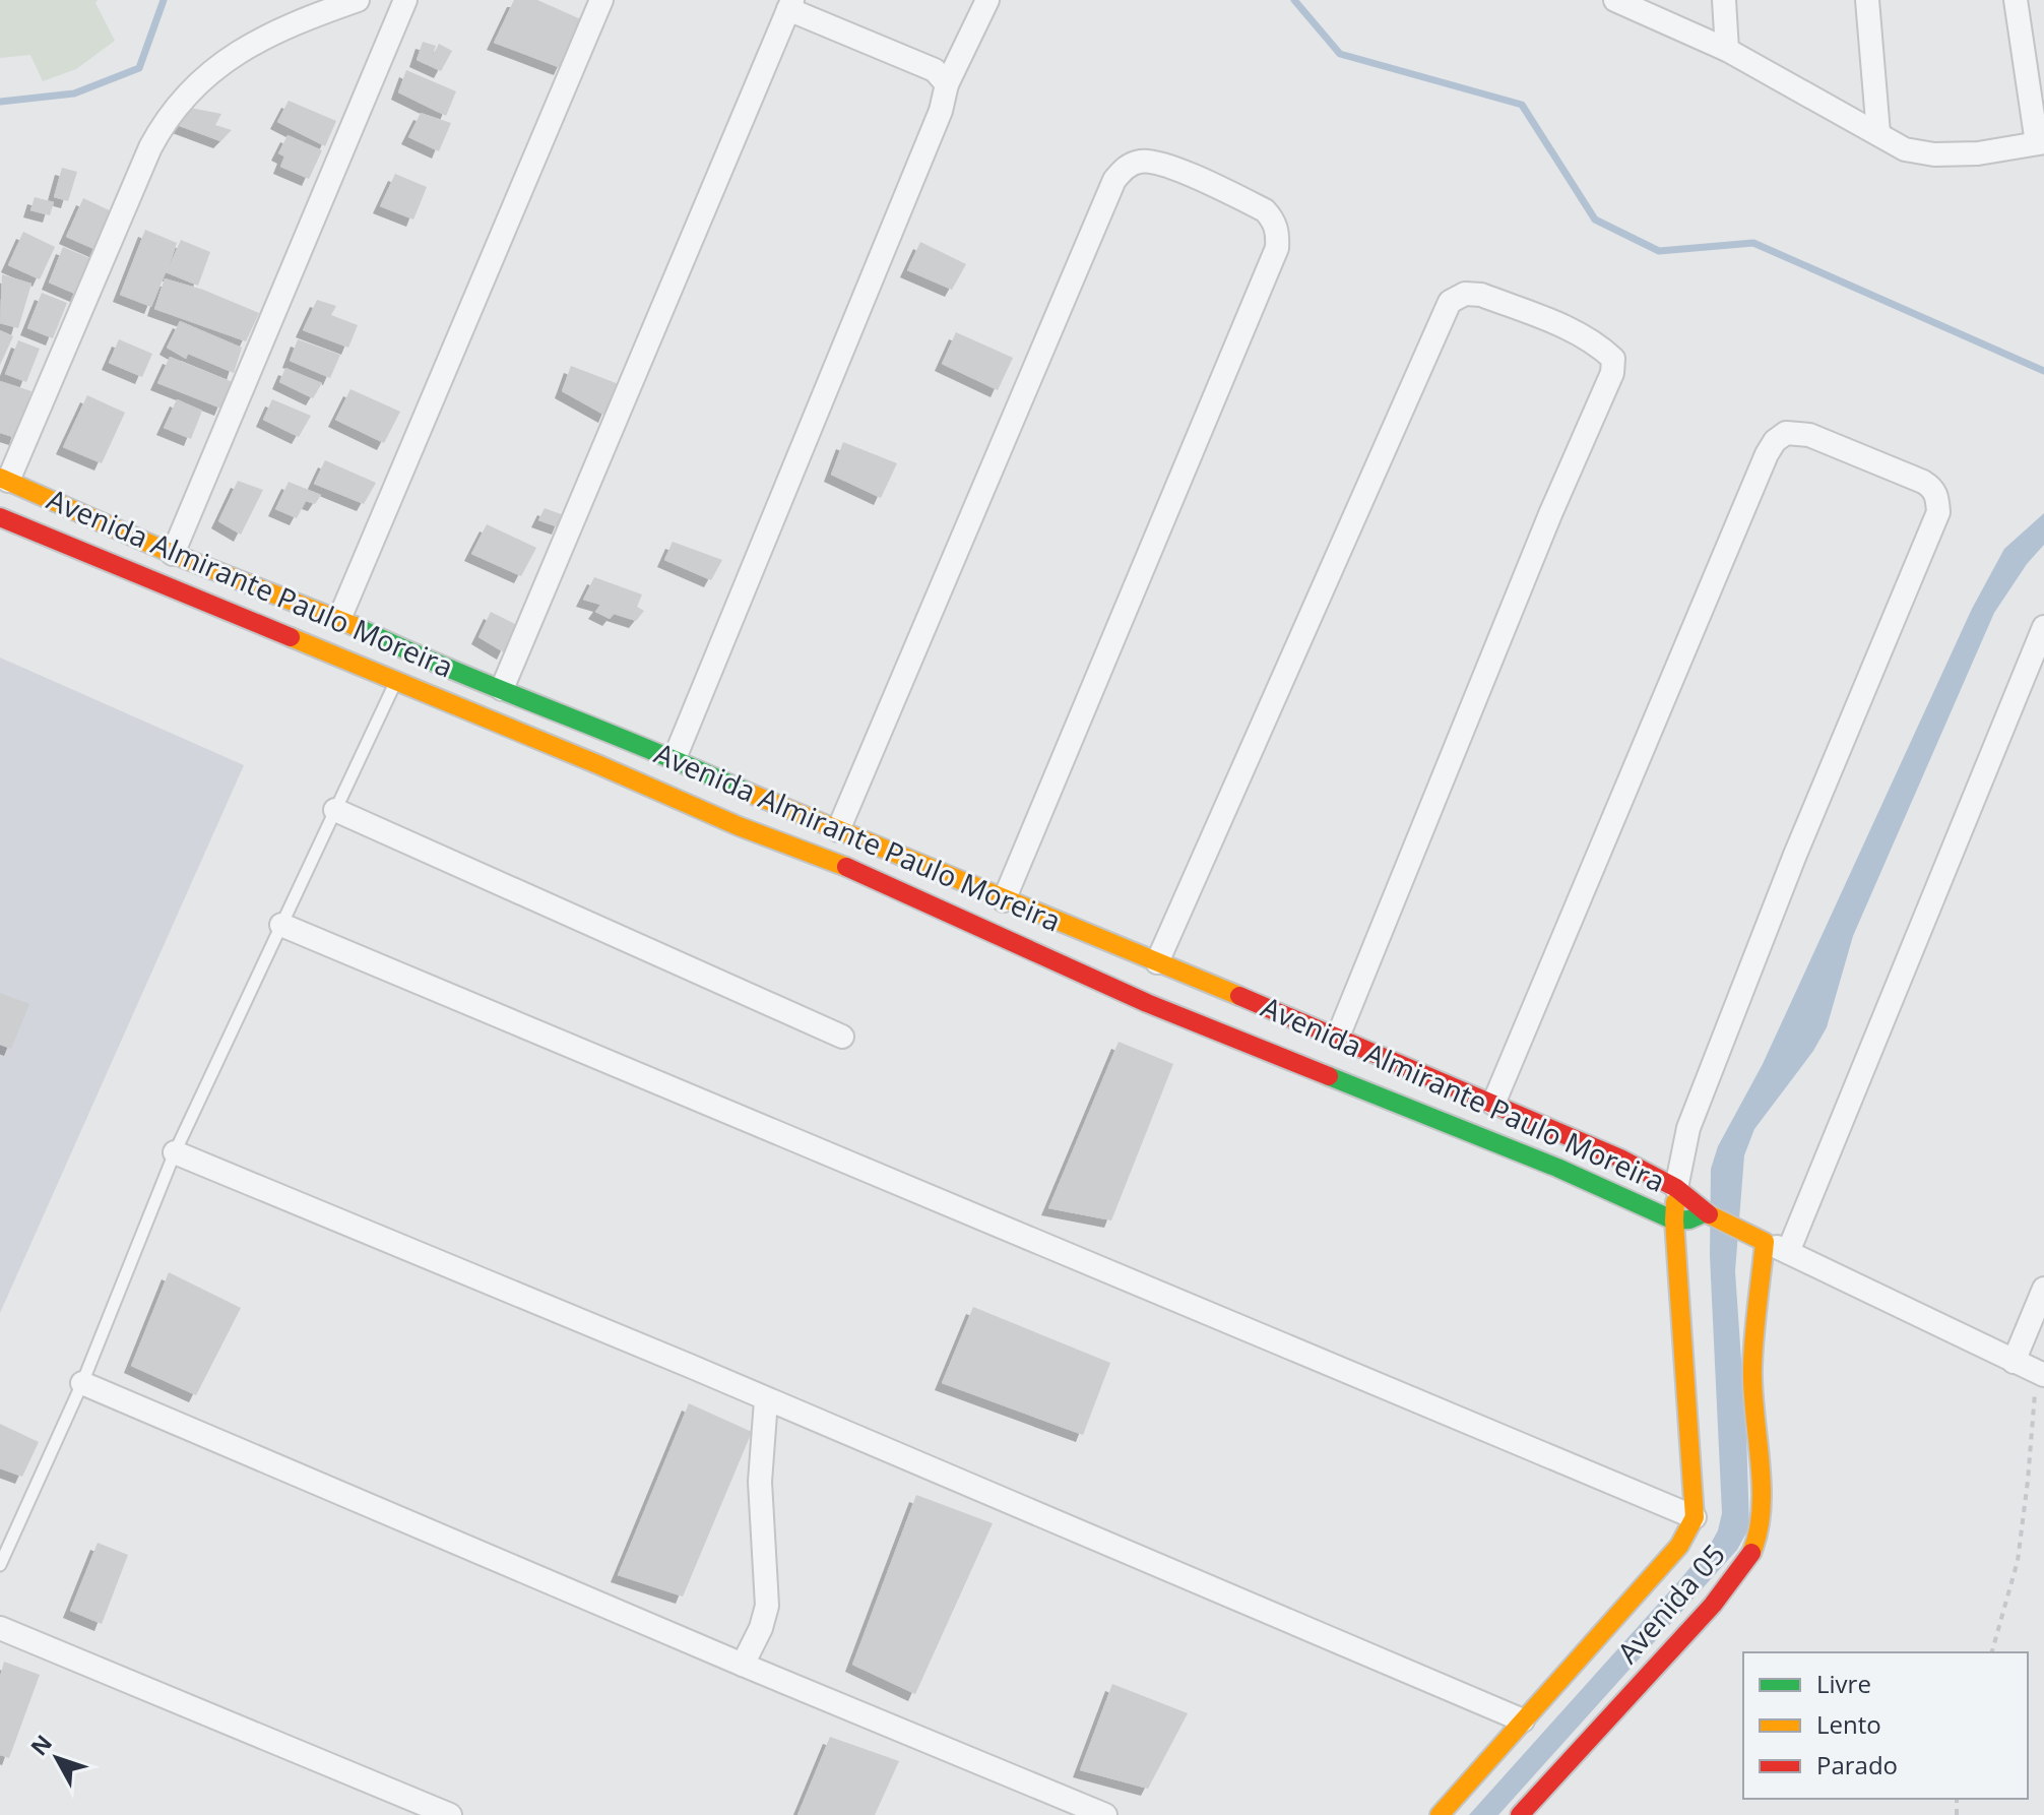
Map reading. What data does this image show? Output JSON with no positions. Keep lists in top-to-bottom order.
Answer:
{
  "streets": {
    "main road": ["Avenida Almirante Paulo Moreira", "Avenida 05"]
  },
  "crossings": [
    ["Avenida Almirante Paulo Moreira", "Avenida 05"]
  ],
  "legend": ["Livre", "Lento", "Parado"],
  "north": "top left"
}
